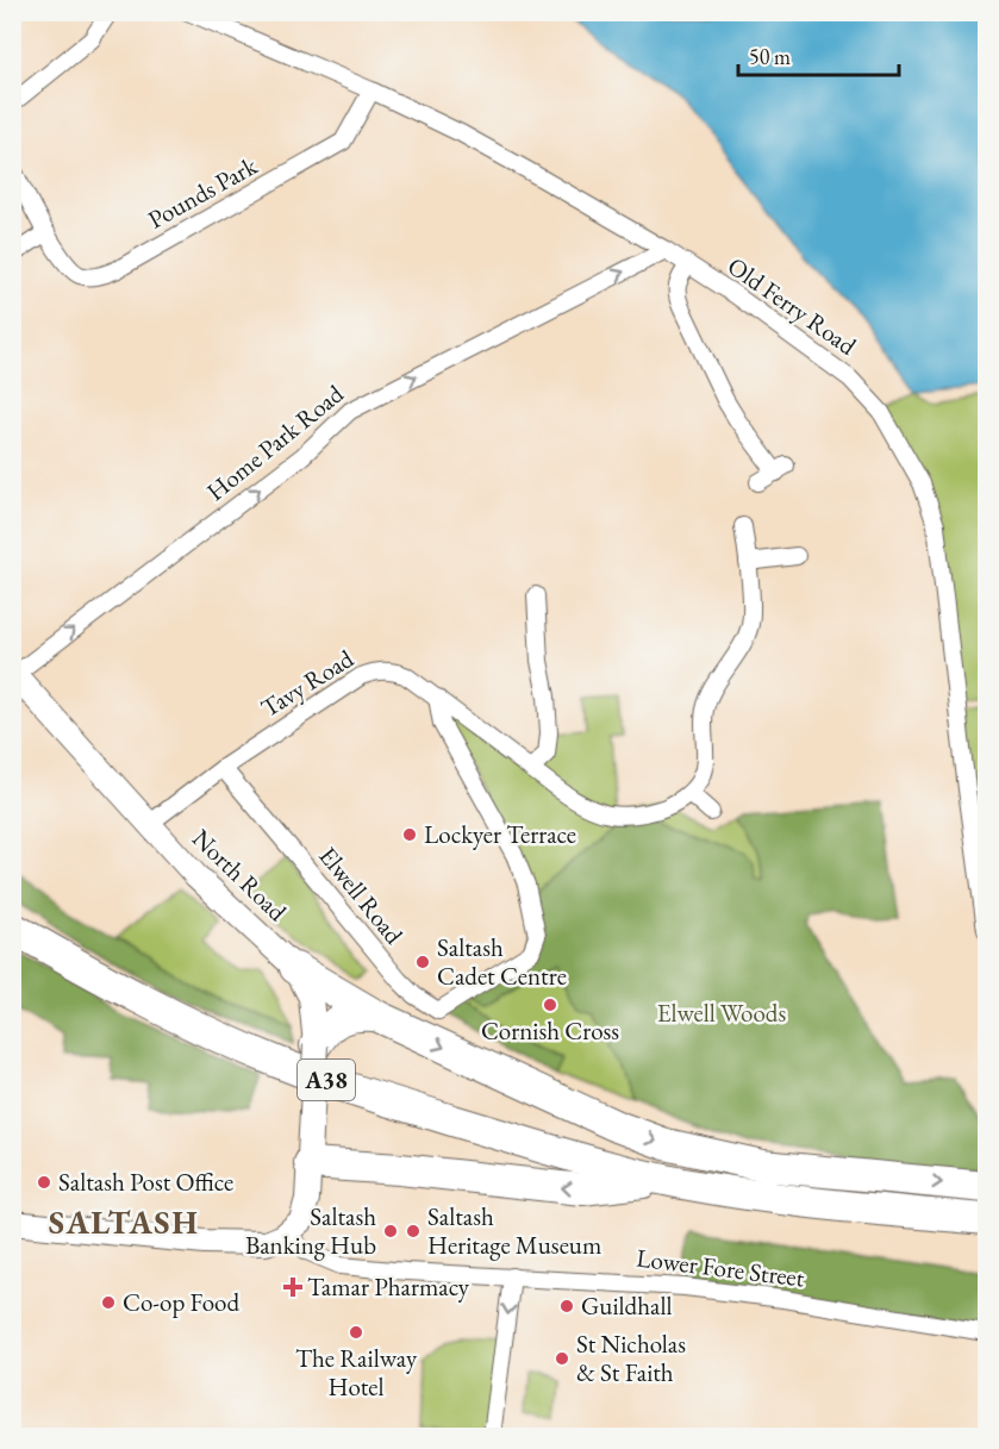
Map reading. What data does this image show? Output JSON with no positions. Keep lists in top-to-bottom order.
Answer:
{
  "streets": {
    "highway": ["A38"],
    "main road": ["North Road"],
    "street": [
      "Pounds Park",
      "Old Ferry Road",
      "Home Park Road",
      "Tavy Road",
      "Elwell Road",
      "Lower Fore Street"
    ]
  },
  "crossings": [
    ["Pounds Park", "Old Ferry Road"],
    ["Old Ferry Road", "Home Park Road"],
    ["Home Park Road", "North Road"],
    ["Tavy Road", "North Road"],
    ["Tavy Road", "Elwell Road"],
    ["North Road", "A38"],
    ["North Road", "Lower Fore Street"]
  ],
  "one_way": ["Home Park Road"],
  "districts": ["SALTASH"],
  "parks": ["Elwell Woods"],
  "places": {
    "other": [
      "Lockyer Terrace",
      "Saltash Cadet Centre",
      "Cornish Cross",
      "Saltash Post Office",
      "Saltash Banking Hub",
      "Saltash Heritage Museum",
      "Co-op Food",
      "Guildhall",
      "The Railway Hotel",
      "St Nicholas & St Faith"
    ],
    "health": ["Tamar Pharmacy"]
  },
  "scale_bar": "50 m"
}
